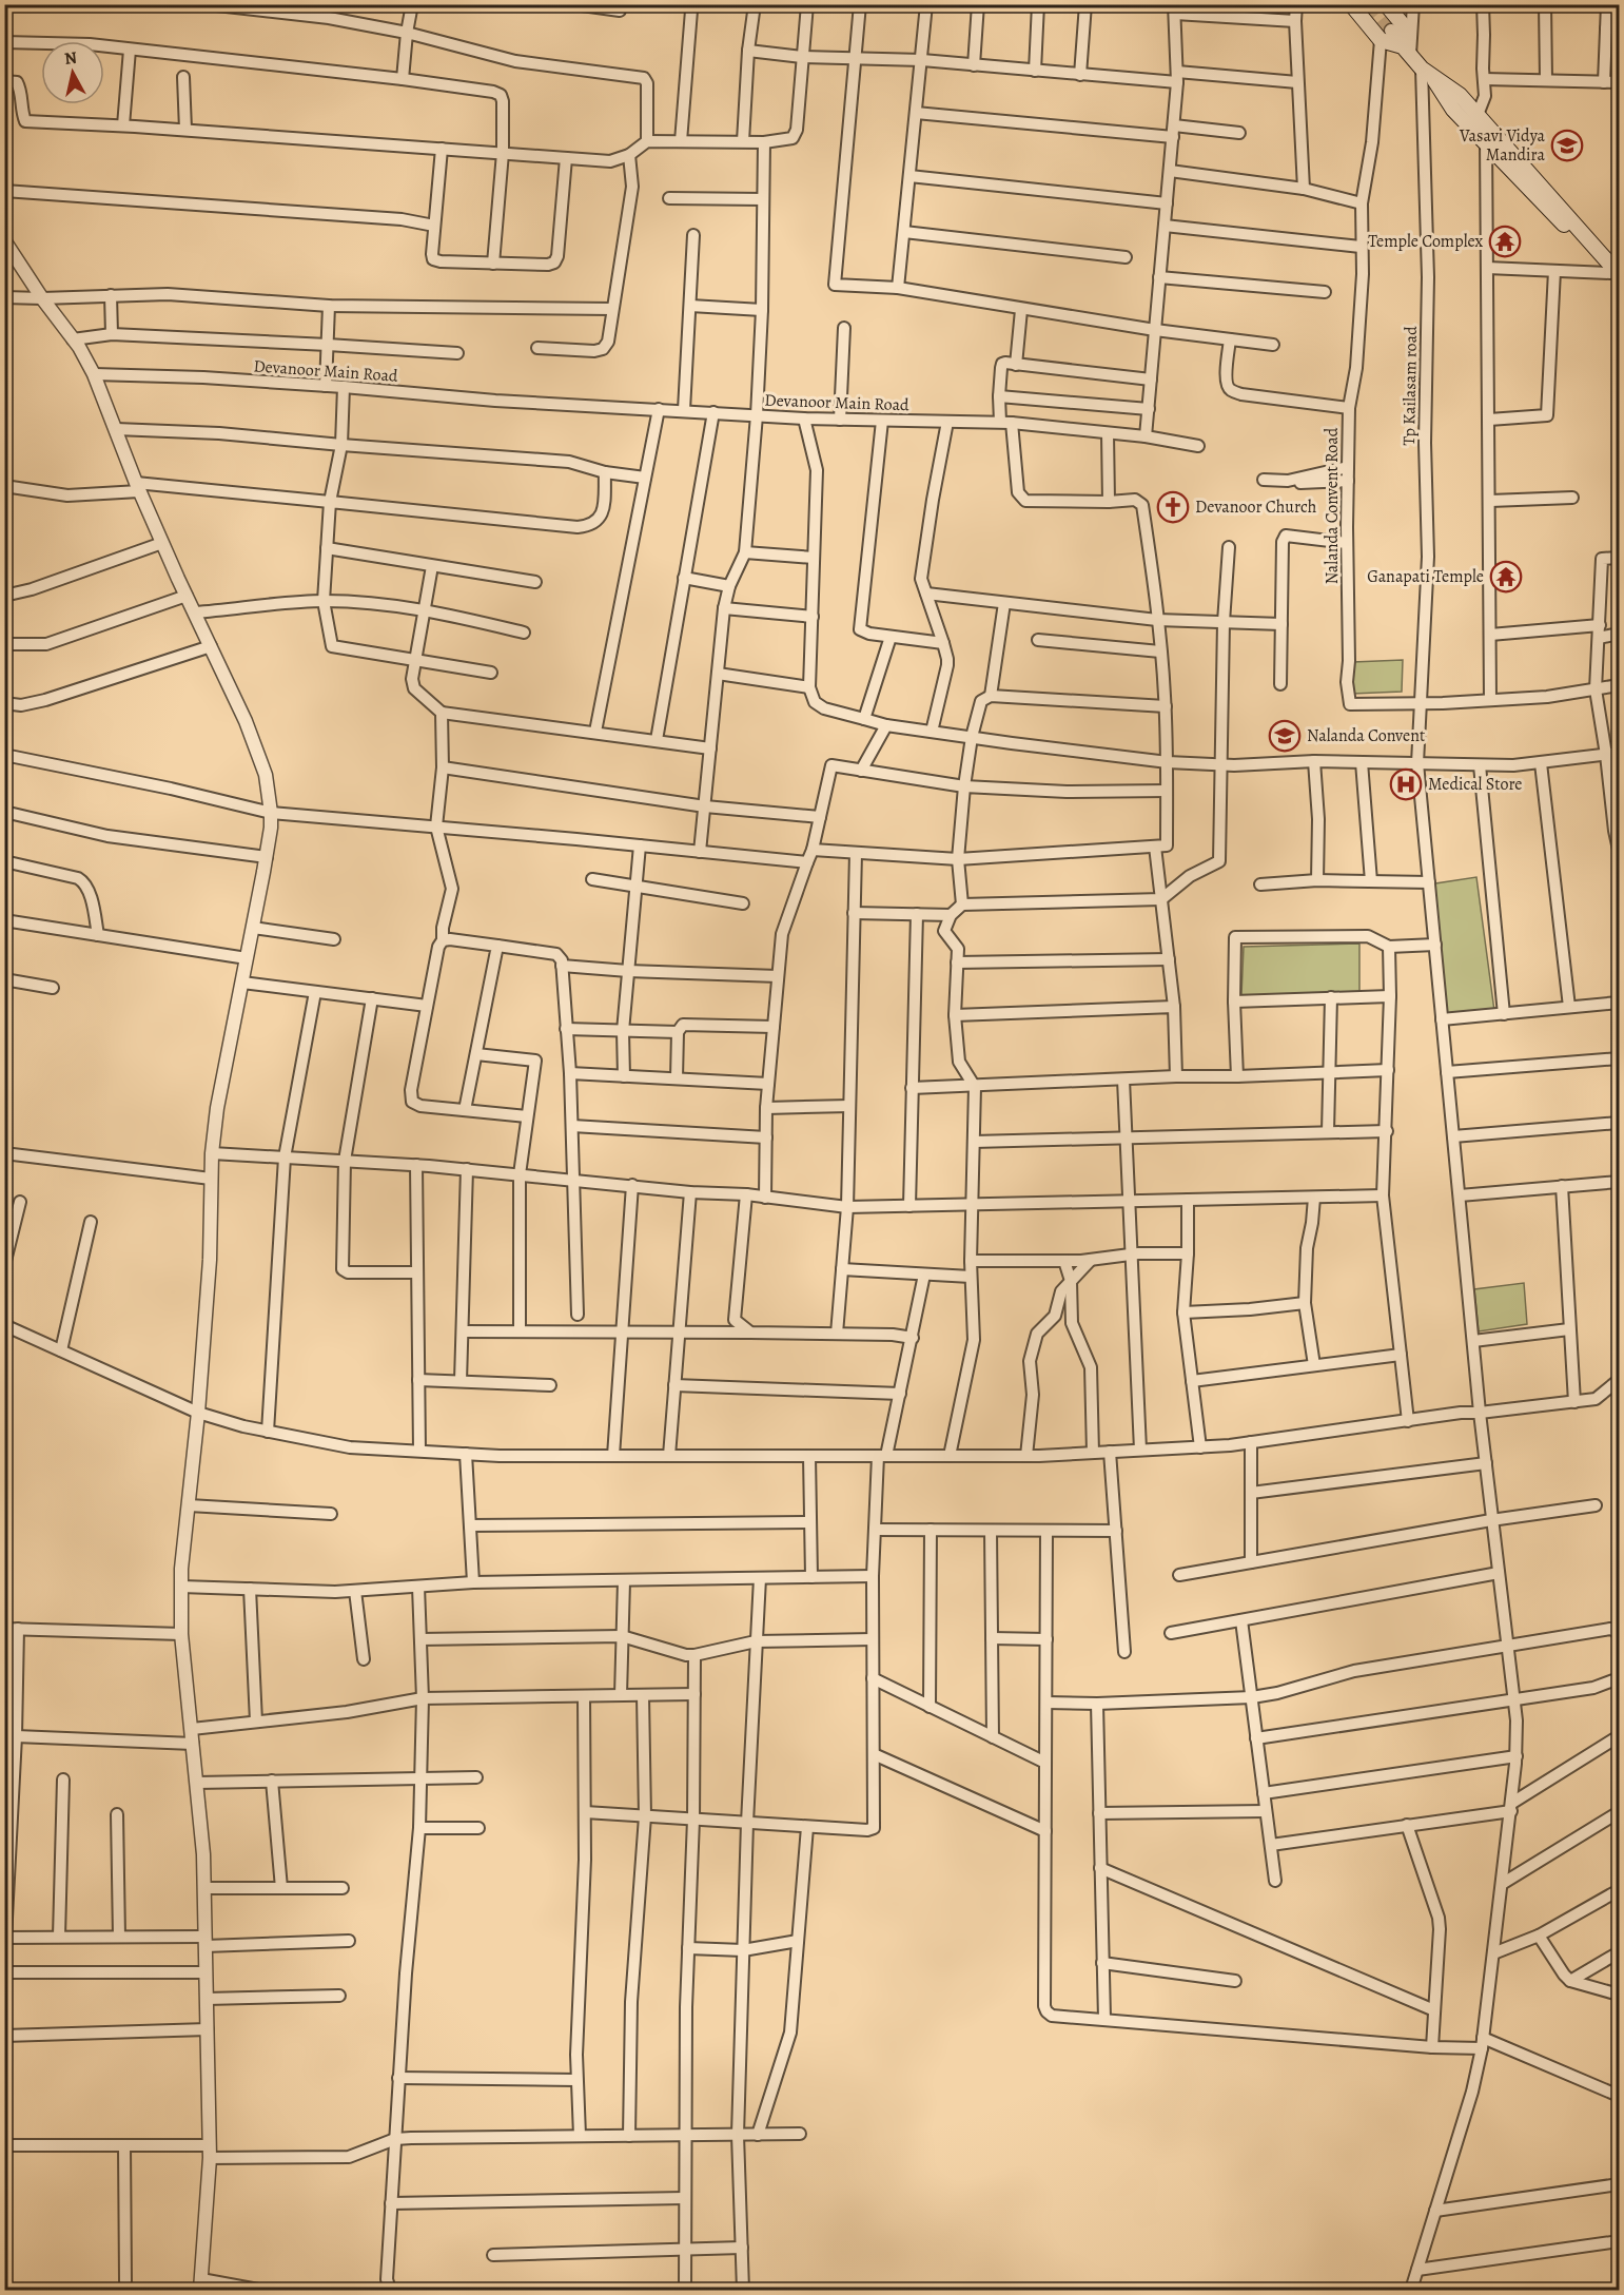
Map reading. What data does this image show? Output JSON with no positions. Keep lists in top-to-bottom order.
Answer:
{
  "streets": {
    "street": ["Devanoor Main Road", "Tp Kailasam road", "Nalanda Convent Road"]
  },
  "crossings": [
    ["Tp Kailasam road", "Nalanda Convent Road"]
  ],
  "places": {
    "school or university": ["Vasavi Vidya Mandira", "Nalanda Convent"],
    "temple": ["Temple Complex", "Ganapati Temple"],
    "church": ["Devanoor Church"],
    "hospital": ["Medical Store"]
  },
  "north": "top"
}
